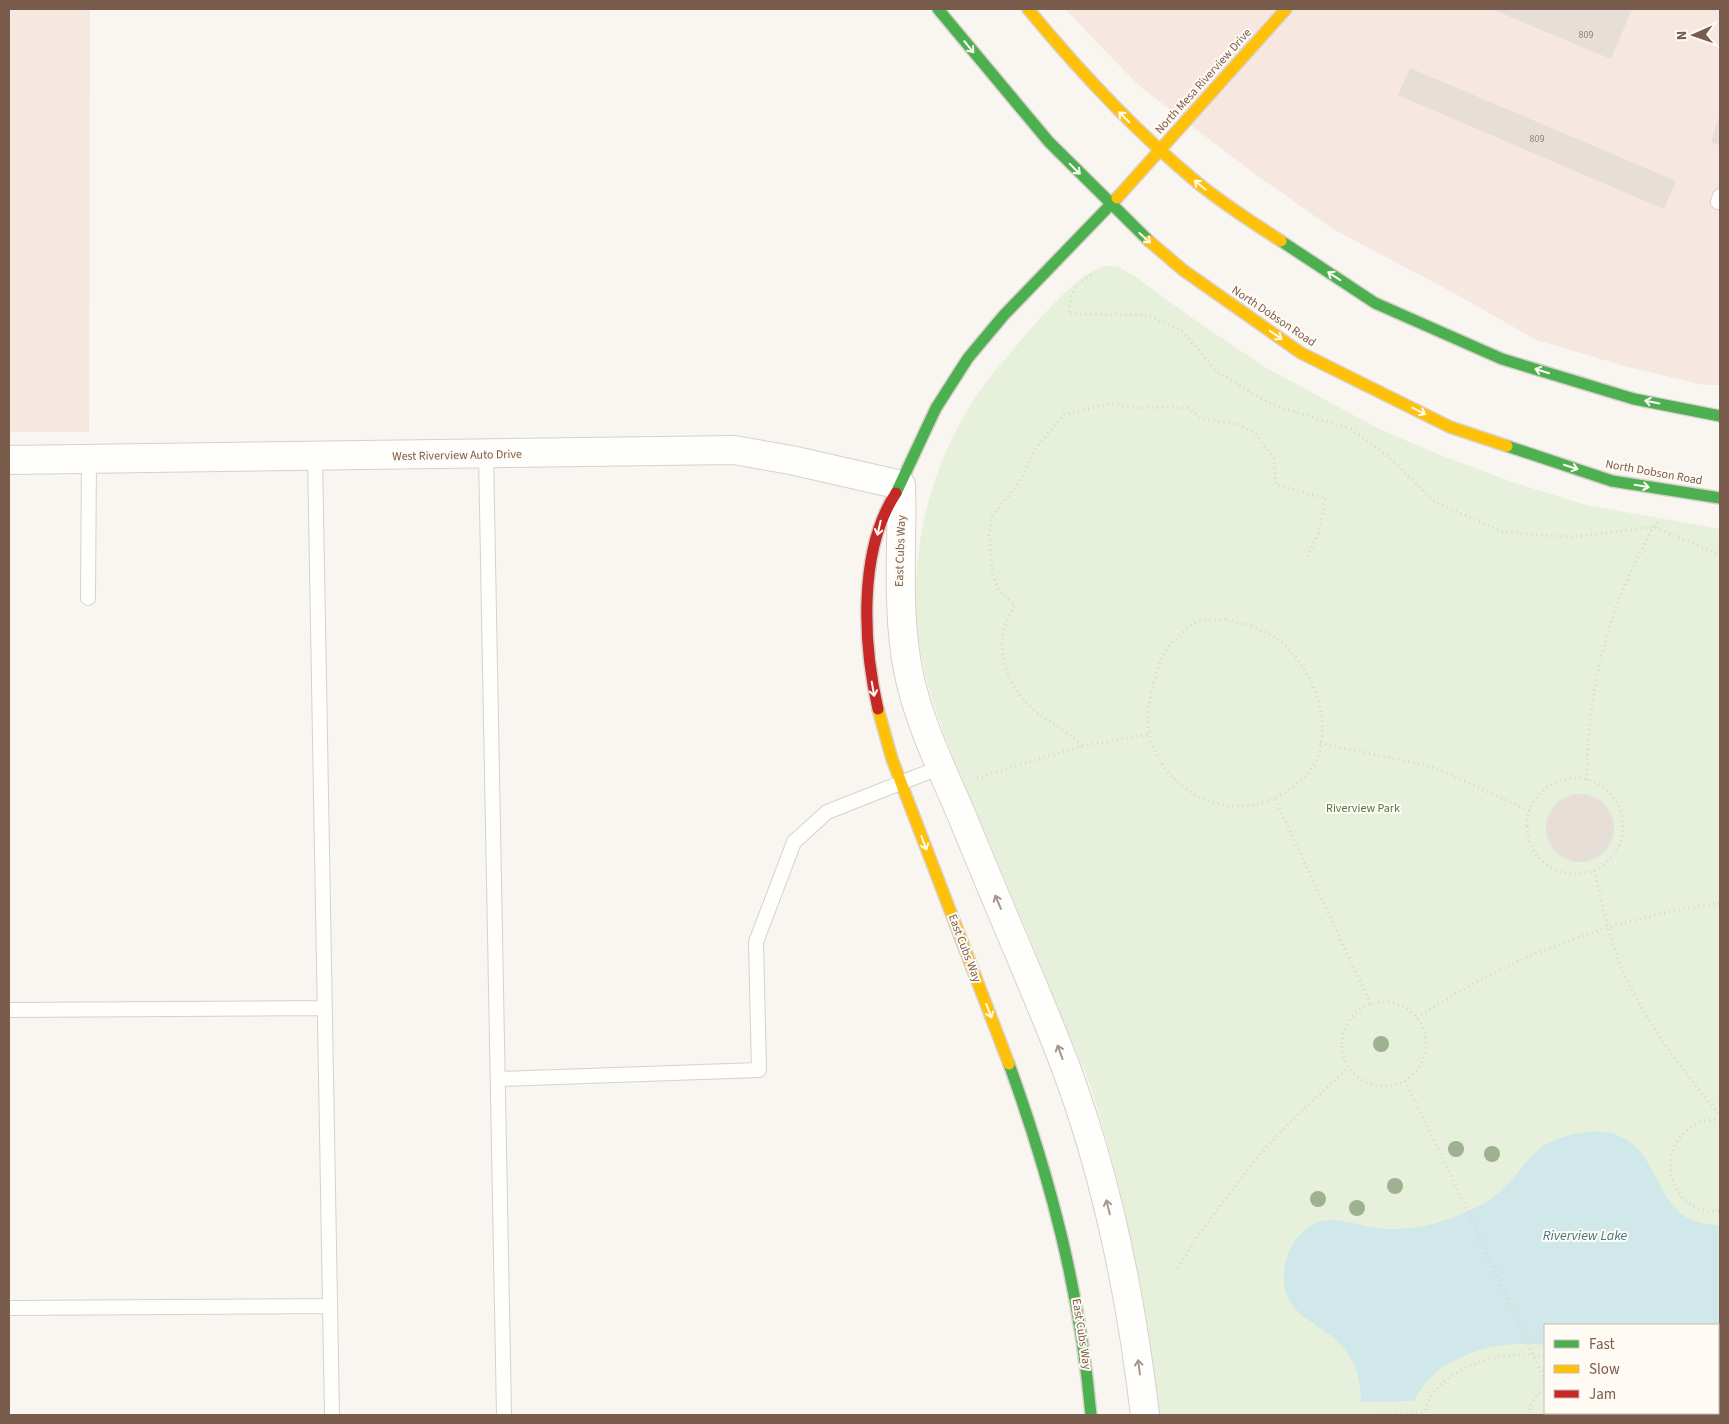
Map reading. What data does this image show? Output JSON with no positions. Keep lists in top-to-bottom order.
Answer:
{
  "streets": {
    "main road": ["North Mesa Riverview Drive", "North Dobson Road", "East Cubs Way"],
    "street": ["West Riverview Auto Drive"]
  },
  "crossings": [
    ["North Mesa Riverview Drive", "North Dobson Road"],
    ["North Mesa Riverview Drive", "East Cubs Way"],
    ["North Dobson Road", "East Cubs Way"],
    ["West Riverview Auto Drive", "East Cubs Way"]
  ],
  "water": ["Riverview Lake"],
  "parks": ["Riverview Park"],
  "house_numbers": ["809", "809"],
  "legend": ["Fast", "Slow", "Jam"],
  "north": "left"
}
